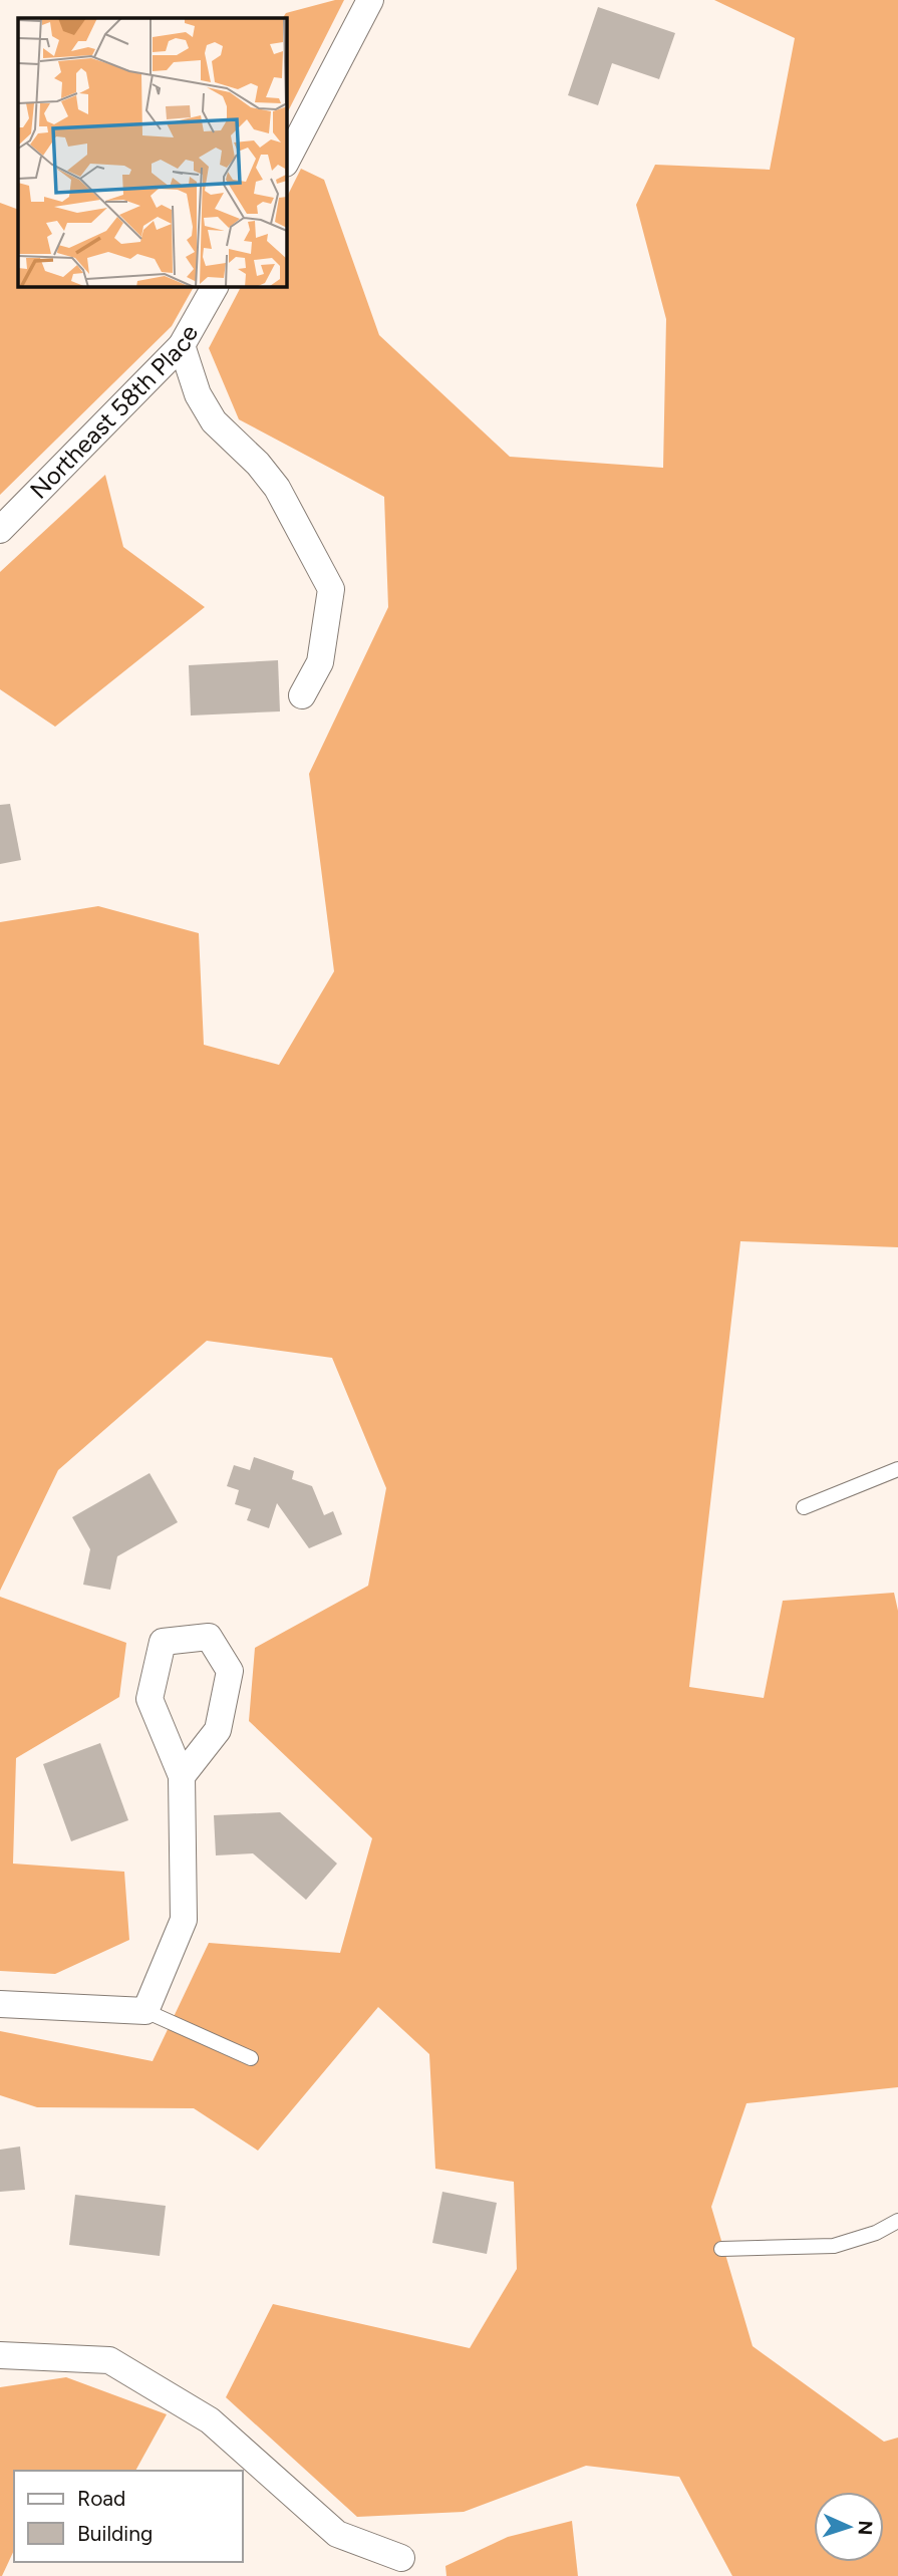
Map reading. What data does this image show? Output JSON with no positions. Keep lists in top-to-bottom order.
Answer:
{
  "streets": {
    "street": ["Northeast 58th Place"]
  },
  "legend": ["Road", "Building"],
  "north": "right"
}
